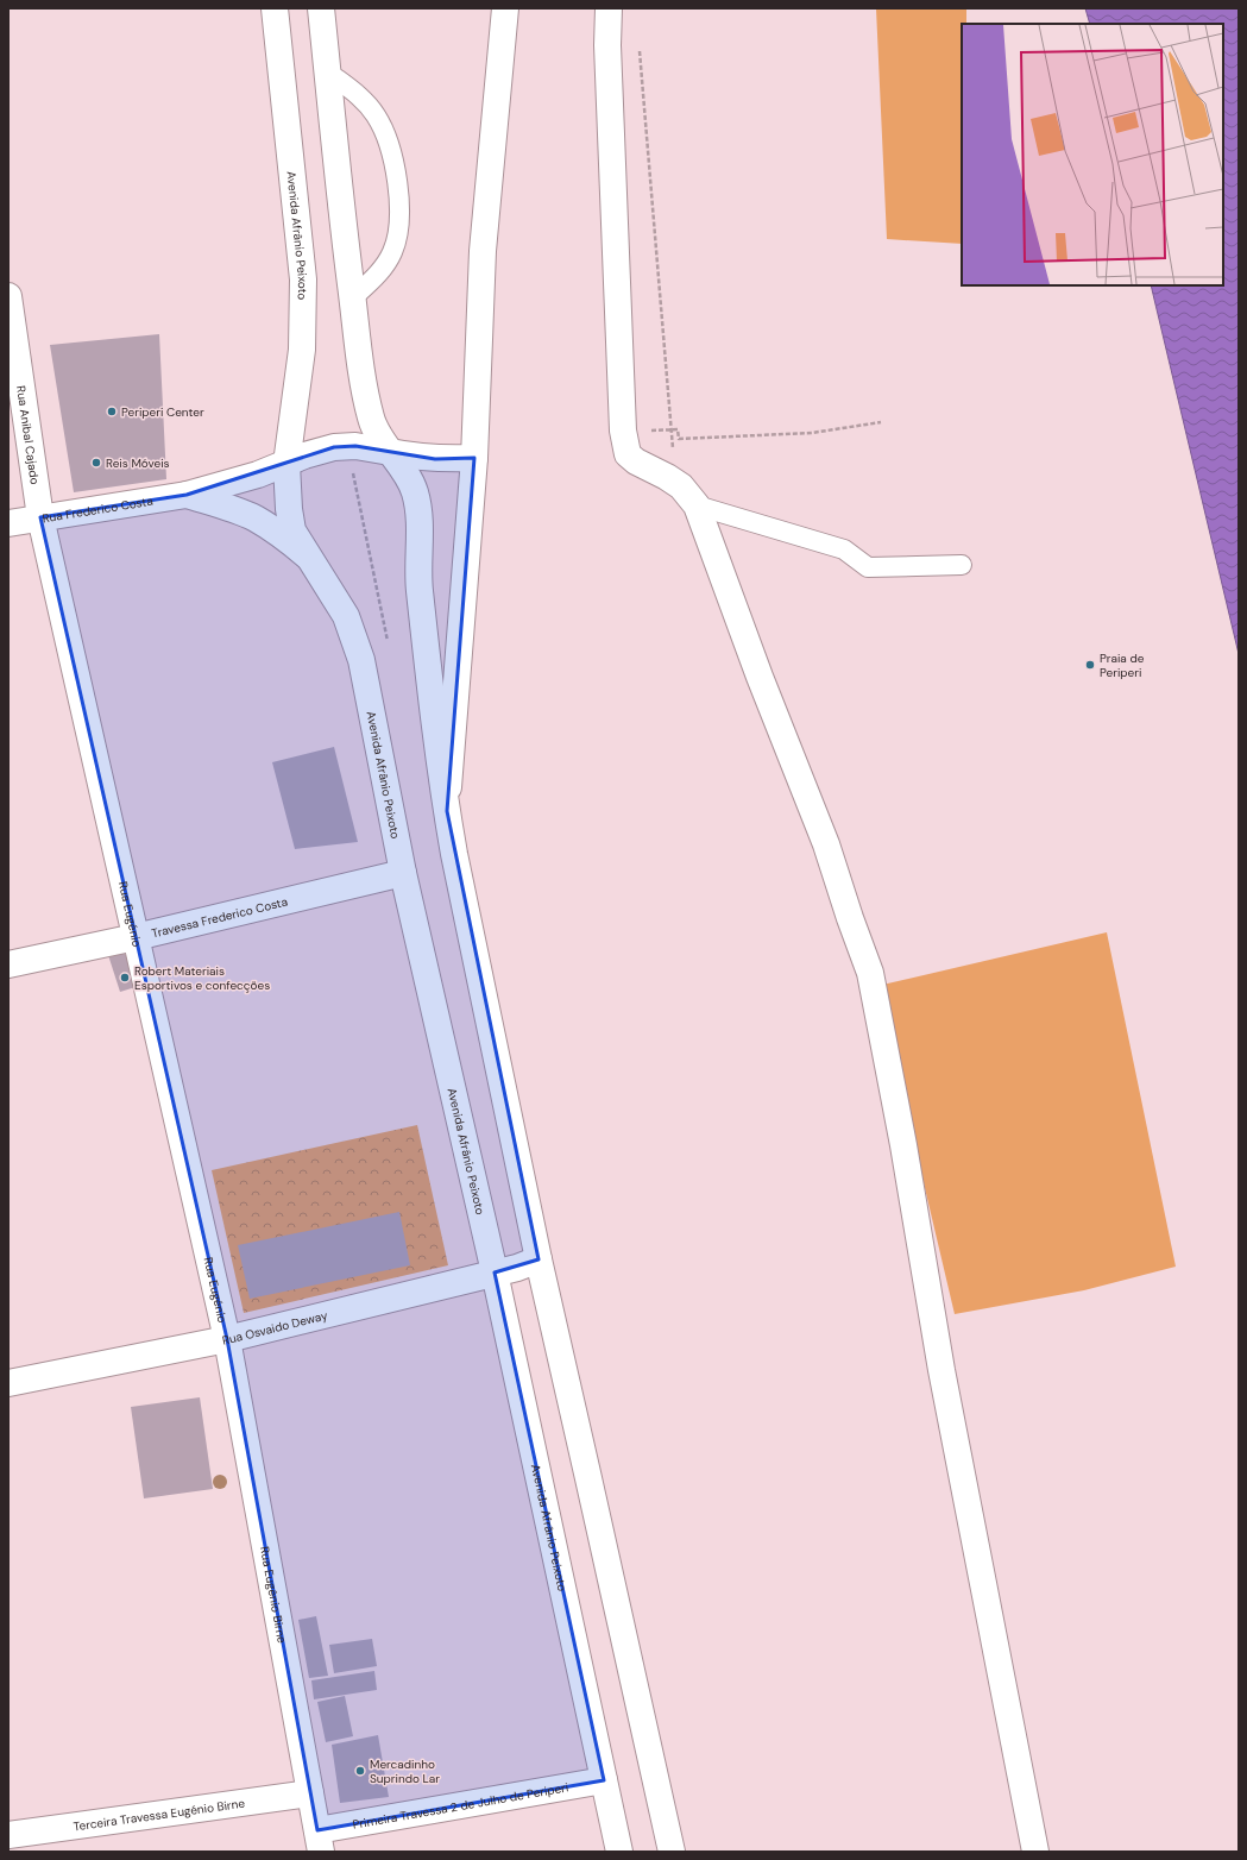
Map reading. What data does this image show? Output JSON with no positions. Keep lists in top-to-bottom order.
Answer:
{
  "streets": {
    "street": [
      "Avenida Afrânio Peixoto",
      "Rua Anibal Cajado",
      "Rua Frederico Costa",
      "Rua Eugénio",
      "Travessa Frederico Costa",
      "Rua Osvaido Deway",
      "Rua Eugênio Birne",
      "Primeira Travessa 2 de Julho de Periperi",
      "Terceira Travessa Eugénio Birne"
    ]
  },
  "crossings": [
    ["Avenida Afrânio Peixoto", "Rua Frederico Costa"],
    ["Avenida Afrânio Peixoto", "Travessa Frederico Costa"],
    ["Avenida Afrânio Peixoto", "Rua Osvaido Deway"],
    ["Avenida Afrânio Peixoto", "Primeira Travessa 2 de Julho de Periperi"],
    ["Rua Anibal Cajado", "Rua Frederico Costa"],
    ["Rua Anibal Cajado", "Rua Eugénio"],
    ["Rua Frederico Costa", "Rua Eugénio"],
    ["Rua Eugénio", "Travessa Frederico Costa"],
    ["Rua Eugénio", "Rua Osvaido Deway"],
    ["Rua Eugénio", "Rua Eugênio Birne"],
    ["Rua Osvaido Deway", "Rua Eugênio Birne"],
    ["Rua Eugênio Birne", "Primeira Travessa 2 de Julho de Periperi"],
    ["Rua Eugênio Birne", "Terceira Travessa Eugénio Birne"]
  ],
  "places": [
    "Periperi Center",
    "Reis Móveis",
    "Praia de Periperi",
    "Robert Materiais Esportivos e confecções",
    "Mercadinho Suprindo Lar"
  ]
}
